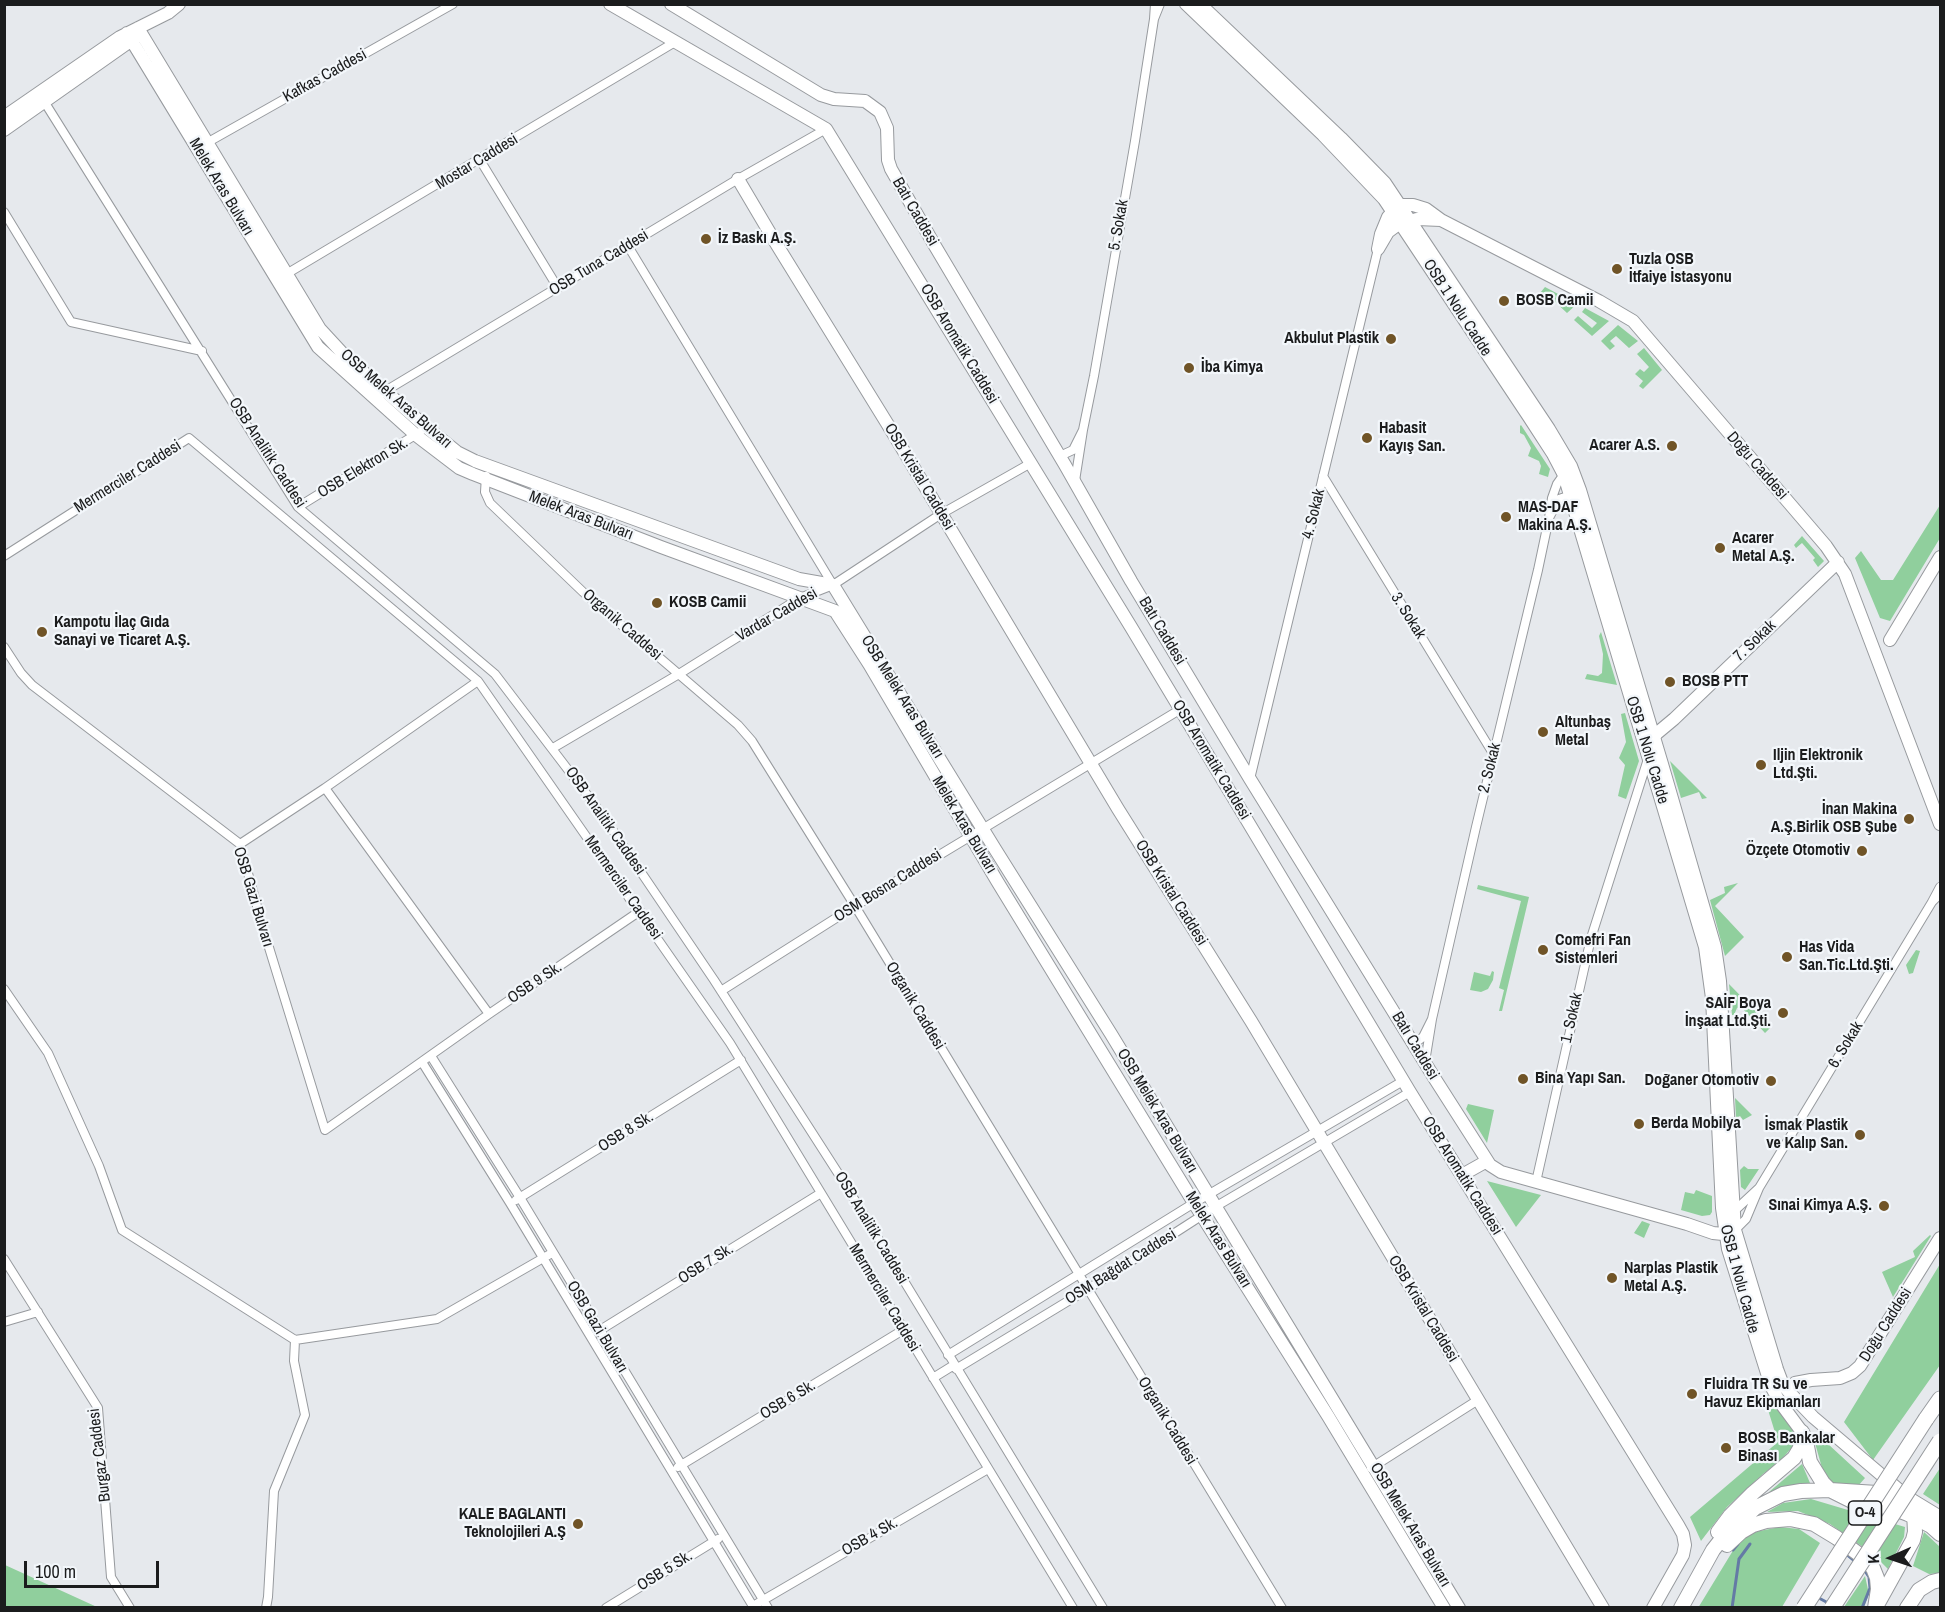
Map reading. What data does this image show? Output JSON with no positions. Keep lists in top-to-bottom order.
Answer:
{
  "streets": {
    "highway": ["O-4"],
    "main road": ["OSB 1 Nolu Cadde"],
    "street": [
      "Kafkas Caddesi",
      "Mostar Caddesi",
      "Melek Aras Bulvarı",
      "Batı Caddesi",
      "5. Sokak",
      "OSB Tuna Caddesi",
      "OSB Aromatik Caddesi",
      "OSB Melek Aras Bulvarı",
      "OSB Analitik Caddesi",
      "Doğu Caddesi",
      "OSB Elektron Sk.",
      "Mermerciler Caddesi",
      "OSB Kristal Caddesi",
      "4. Sokak",
      "Vardar Caddesi",
      "3. Sokak",
      "Organik Caddesi",
      "7. Sokak",
      "2. Sokak",
      "OSM Bosna Caddesi",
      "OSB Gazi Bulvarı",
      "OSB 9 Sk.",
      "1. Sokak",
      "6. Sokak",
      "OSB 8 Sk.",
      "OSB 7 Sk.",
      "OSM Bağdat Caddesi",
      "OSB 6 Sk.",
      "Burgaz Caddesi",
      "OSB 4 Sk.",
      "OSB 5 Sk."
    ]
  },
  "crossings": [
    ["Kafkas Caddesi", "OSB Melek Aras Bulvarı"],
    ["Mostar Caddesi", "OSB Aromatik Caddesi"],
    ["Mostar Caddesi", "OSB Melek Aras Bulvarı"],
    ["Melek Aras Bulvarı", "OSB Melek Aras Bulvarı"],
    ["Melek Aras Bulvarı", "OSB Elektron Sk."],
    ["Melek Aras Bulvarı", "Vardar Caddesi"],
    ["Melek Aras Bulvarı", "Organik Caddesi"],
    ["Melek Aras Bulvarı", "OSM Bosna Caddesi"],
    ["Melek Aras Bulvarı", "OSM Bağdat Caddesi"],
    ["Batı Caddesi", "5. Sokak"],
    ["Batı Caddesi", "OSB 1 Nolu Cadde"],
    ["Batı Caddesi", "4. Sokak"],
    ["Batı Caddesi", "2. Sokak"],
    ["Batı Caddesi", "1. Sokak"],
    ["Batı Caddesi", "6. Sokak"],
    ["OSB Tuna Caddesi", "OSB Aromatik Caddesi"],
    ["OSB Tuna Caddesi", "OSB Melek Aras Bulvarı"],
    ["OSB Tuna Caddesi", "OSB Kristal Caddesi"],
    ["OSB 1 Nolu Cadde", "Doğu Caddesi"],
    ["OSB 1 Nolu Cadde", "7. Sokak"],
    ["OSB 1 Nolu Cadde", "2. Sokak"],
    ["OSB 1 Nolu Cadde", "1. Sokak"],
    ["OSB 1 Nolu Cadde", "6. Sokak"],
    ["OSB Aromatik Caddesi", "Vardar Caddesi"],
    ["OSB Aromatik Caddesi", "OSM Bosna Caddesi"],
    ["OSB Aromatik Caddesi", "OSM Bağdat Caddesi"],
    ["OSB Melek Aras Bulvarı", "OSB Elektron Sk."],
    ["OSB Melek Aras Bulvarı", "Vardar Caddesi"],
    ["OSB Melek Aras Bulvarı", "OSM Bosna Caddesi"],
    ["OSB Melek Aras Bulvarı", "OSM Bağdat Caddesi"],
    ["OSB Analitik Caddesi", "OSB Elektron Sk."],
    ["OSB Analitik Caddesi", "Vardar Caddesi"],
    ["OSB Analitik Caddesi", "OSM Bosna Caddesi"],
    ["OSB Analitik Caddesi", "OSM Bağdat Caddesi"],
    ["Doğu Caddesi", "7. Sokak"],
    ["Mermerciler Caddesi", "OSB 9 Sk."],
    ["Mermerciler Caddesi", "OSB 8 Sk."],
    ["Mermerciler Caddesi", "OSB 7 Sk."],
    ["Mermerciler Caddesi", "OSM Bağdat Caddesi"],
    ["Mermerciler Caddesi", "OSB 6 Sk."],
    ["Mermerciler Caddesi", "OSB 4 Sk."],
    ["OSB Kristal Caddesi", "Vardar Caddesi"],
    ["OSB Kristal Caddesi", "OSM Bosna Caddesi"],
    ["OSB Kristal Caddesi", "OSM Bağdat Caddesi"],
    ["4. Sokak", "3. Sokak"],
    ["Vardar Caddesi", "Organik Caddesi"],
    ["3. Sokak", "2. Sokak"],
    ["Organik Caddesi", "OSM Bosna Caddesi"],
    ["Organik Caddesi", "OSM Bağdat Caddesi"],
    ["7. Sokak", "1. Sokak"],
    ["OSB Gazi Bulvarı", "OSB 9 Sk."],
    ["OSB Gazi Bulvarı", "OSB 8 Sk."],
    ["OSB Gazi Bulvarı", "OSB 7 Sk."],
    ["OSB Gazi Bulvarı", "OSB 6 Sk."],
    ["OSB Gazi Bulvarı", "OSB 4 Sk."],
    ["OSB Gazi Bulvarı", "OSB 5 Sk."]
  ],
  "places": [
    "İz Baskı A.Ş.",
    "Tuzla OSB İtfaiye İstasyonu",
    "BOSB Camii",
    "Akbulut Plastik",
    "İba Kimya",
    "Habasit Kayış San.",
    "Acarer A.S.",
    "MAS-DAF Makina A.Ş.",
    "Acarer Metal A.Ş.",
    "KOSB Camii",
    "Kampotu İlaç Gıda Sanayi ve Ticaret A.Ş.",
    "BOSB PTT",
    "Altunbaş Metal",
    "Iljin Elektronik Ltd.Şti.",
    "İnan Makina A.Ş.Birlik OSB Şube",
    "Özçete Otomotiv",
    "Comefri Fan Sistemleri",
    "Has Vida San.Tic.Ltd.Şti.",
    "SAİF Boya İnşaat Ltd.Şti.",
    "Bina Yapı San.",
    "Doğaner Otomotiv",
    "Berda Mobilya",
    "İsmak Plastik ve Kalıp San.",
    "Sınai Kimya A.Ş.",
    "Narplas Plastik Metal A.Ş.",
    "Fluidra TR Su ve Havuz Ekipmanları",
    "BOSB Bankalar Binası",
    "KALE BAGLANTI Teknolojileri A.Ş"
  ],
  "scale_bar": "100 m",
  "north": "left"
}
